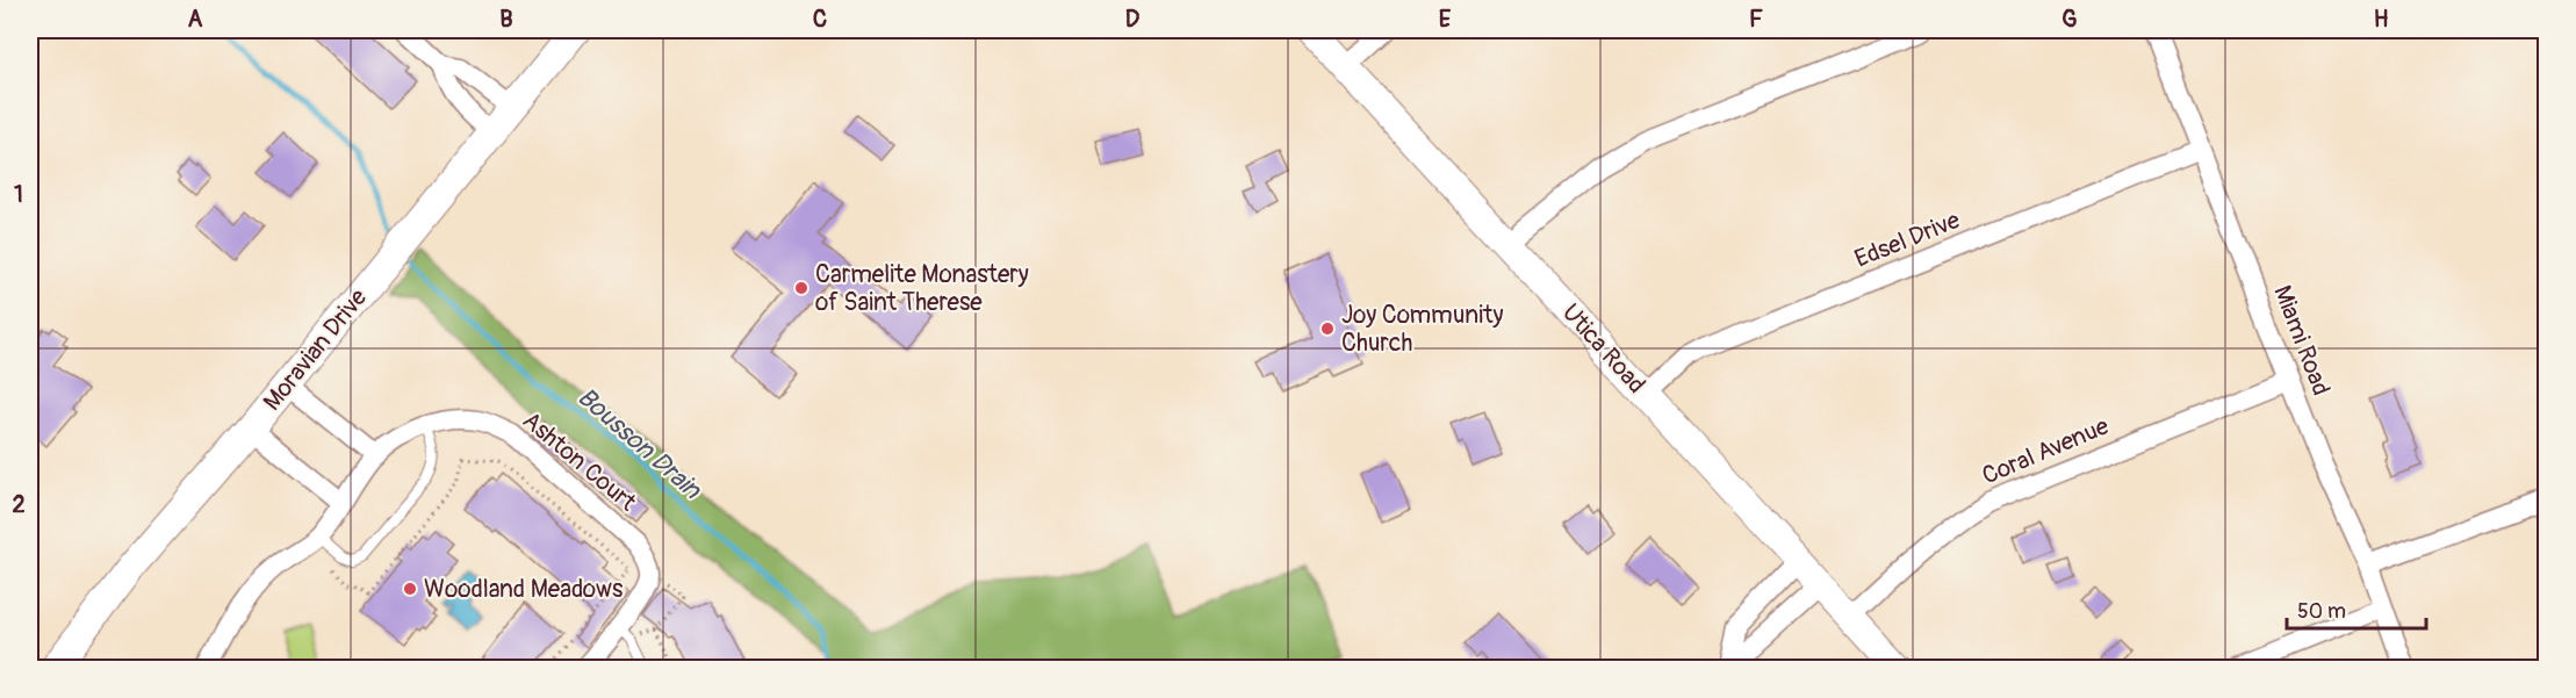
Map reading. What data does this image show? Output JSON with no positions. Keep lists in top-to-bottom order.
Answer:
{
  "streets": {
    "main road": ["Utica Road", "Moravian Drive"],
    "street": [
      "Edsel Drive",
      "Miami Road",
      "Coral Avenue",
      "Ashton Court"
    ]
  },
  "crossings": [
    ["Edsel Drive", "Miami Road"],
    ["Edsel Drive", "Utica Road"],
    ["Miami Road", "Coral Avenue"],
    ["Utica Road", "Coral Avenue"]
  ],
  "water": ["Bousson Drain"],
  "places": ["Carmelite Monastery of Saint Therese", "Joy Community Church", "Woodland Meadows"],
  "scale_bar": "50 m",
  "grid": {
    "columns": [
      "A",
      "B",
      "C",
      "D",
      "E",
      "F",
      "G",
      "H"
    ],
    "rows": ["1", "2"]
  }
}
